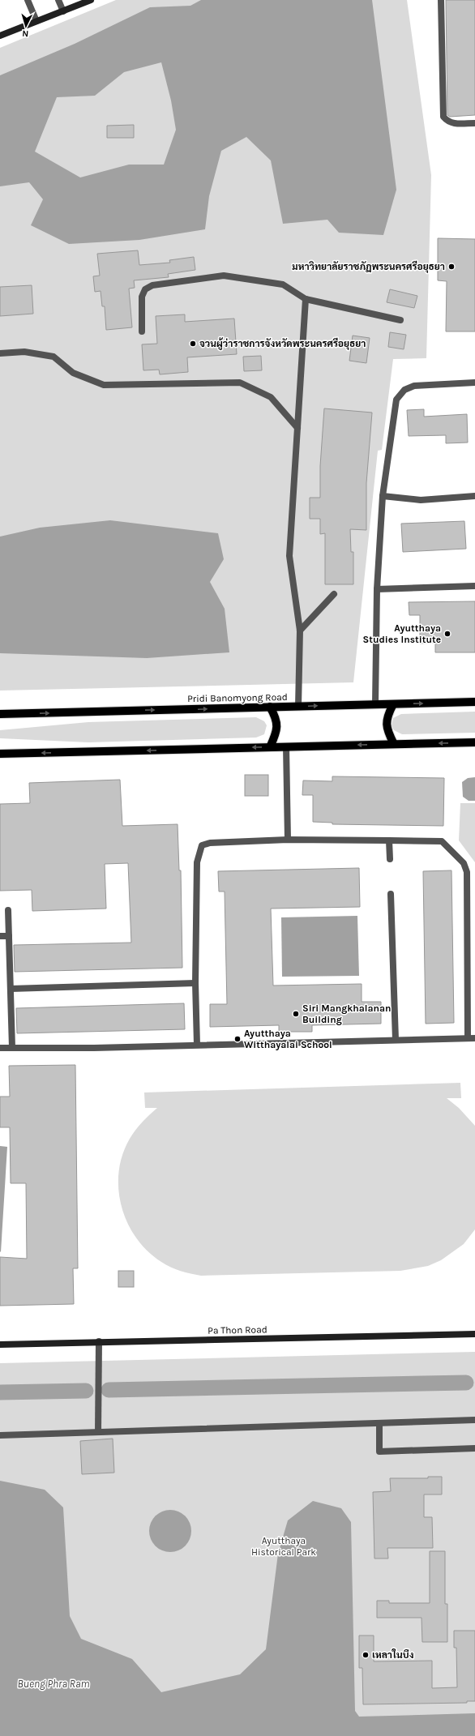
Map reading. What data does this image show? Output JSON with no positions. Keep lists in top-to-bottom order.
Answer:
{
  "streets": {
    "main road": ["Pridi Banomyong Road"],
    "street": ["Pa Thon Road"]
  },
  "water": ["Bueng Phra Ram"],
  "parks": ["Ayutthaya Historical Park"],
  "places": [
    "มหาวิทยาลัยราชภัฏพระนครศรีอยุธยา",
    "จวนผู้ว่าราชการจังหวัดพระนครศรีอยุธยา",
    "Ayutthaya Studies Institute",
    "Siri Mangkhalanan Building",
    "Ayutthaya Witthayalai School",
    "เหลาในบึง"
  ],
  "north": "bottom"
}
